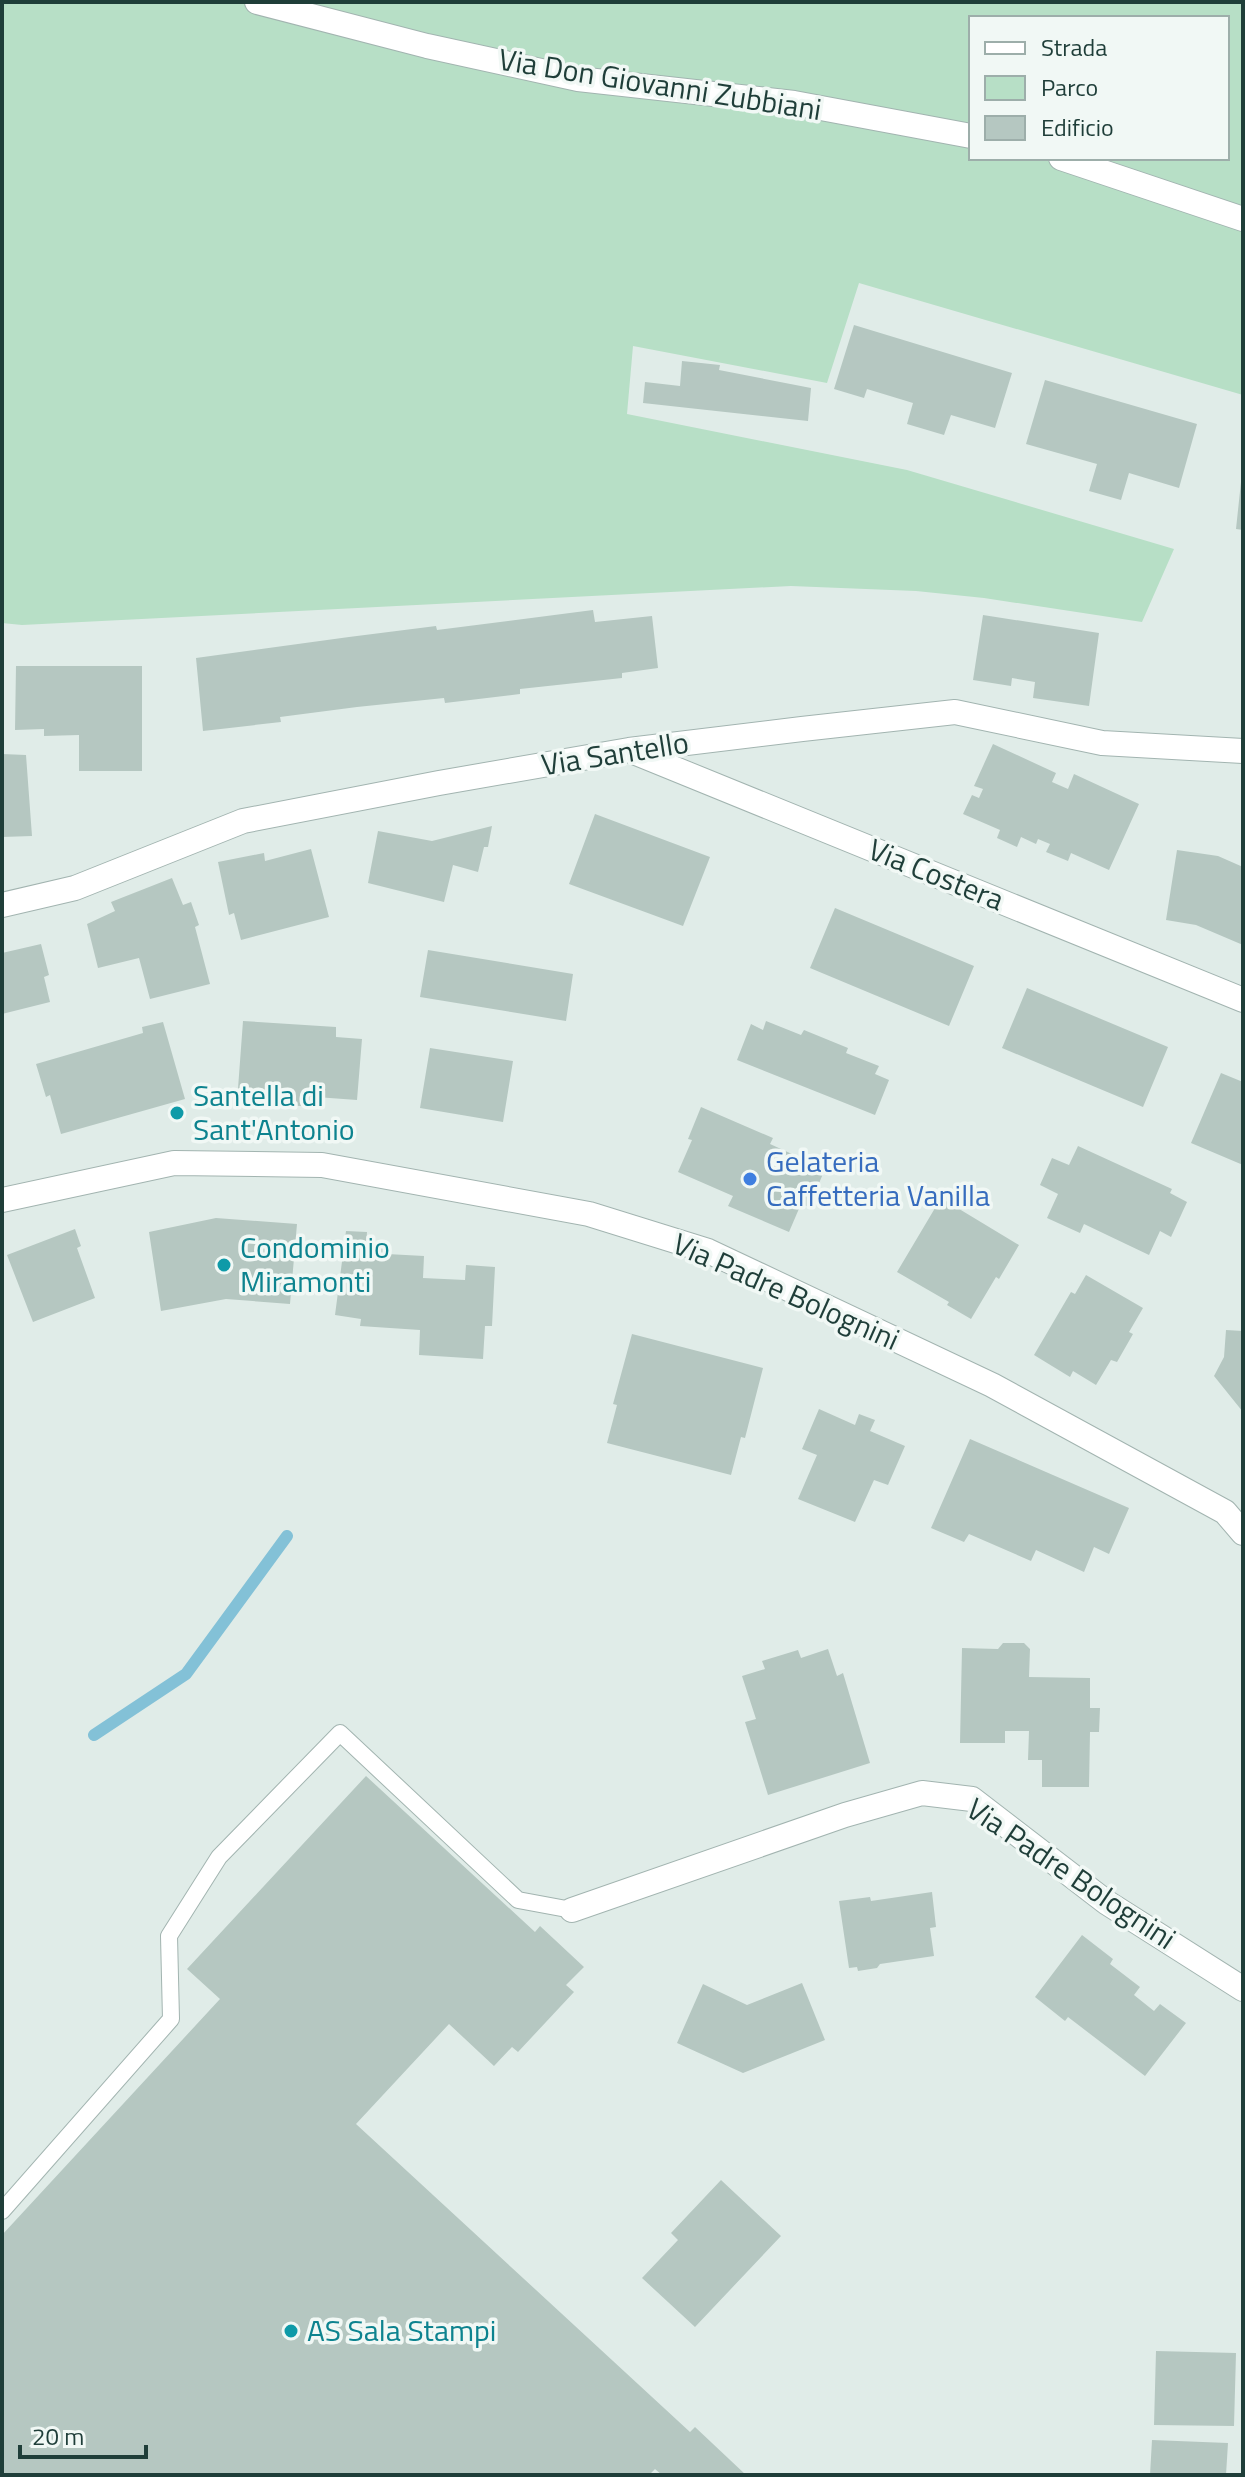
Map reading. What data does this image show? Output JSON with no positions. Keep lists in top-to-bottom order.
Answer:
{
  "streets": {
    "street": [
      "Via Don Giovanni Zubbiani",
      "Via Santello",
      "Via Costera",
      "Via Padre Bolognini"
    ]
  },
  "crossings": [
    ["Via Santello", "Via Costera"]
  ],
  "places": [
    "Santella di Sant'Antonio",
    "Gelateria Caffetteria Vanilla",
    "Condominio Miramonti",
    "AS Sala Stampi"
  ],
  "legend": ["Strada", "Parco", "Edificio"],
  "scale_bar": "20 m"
}
